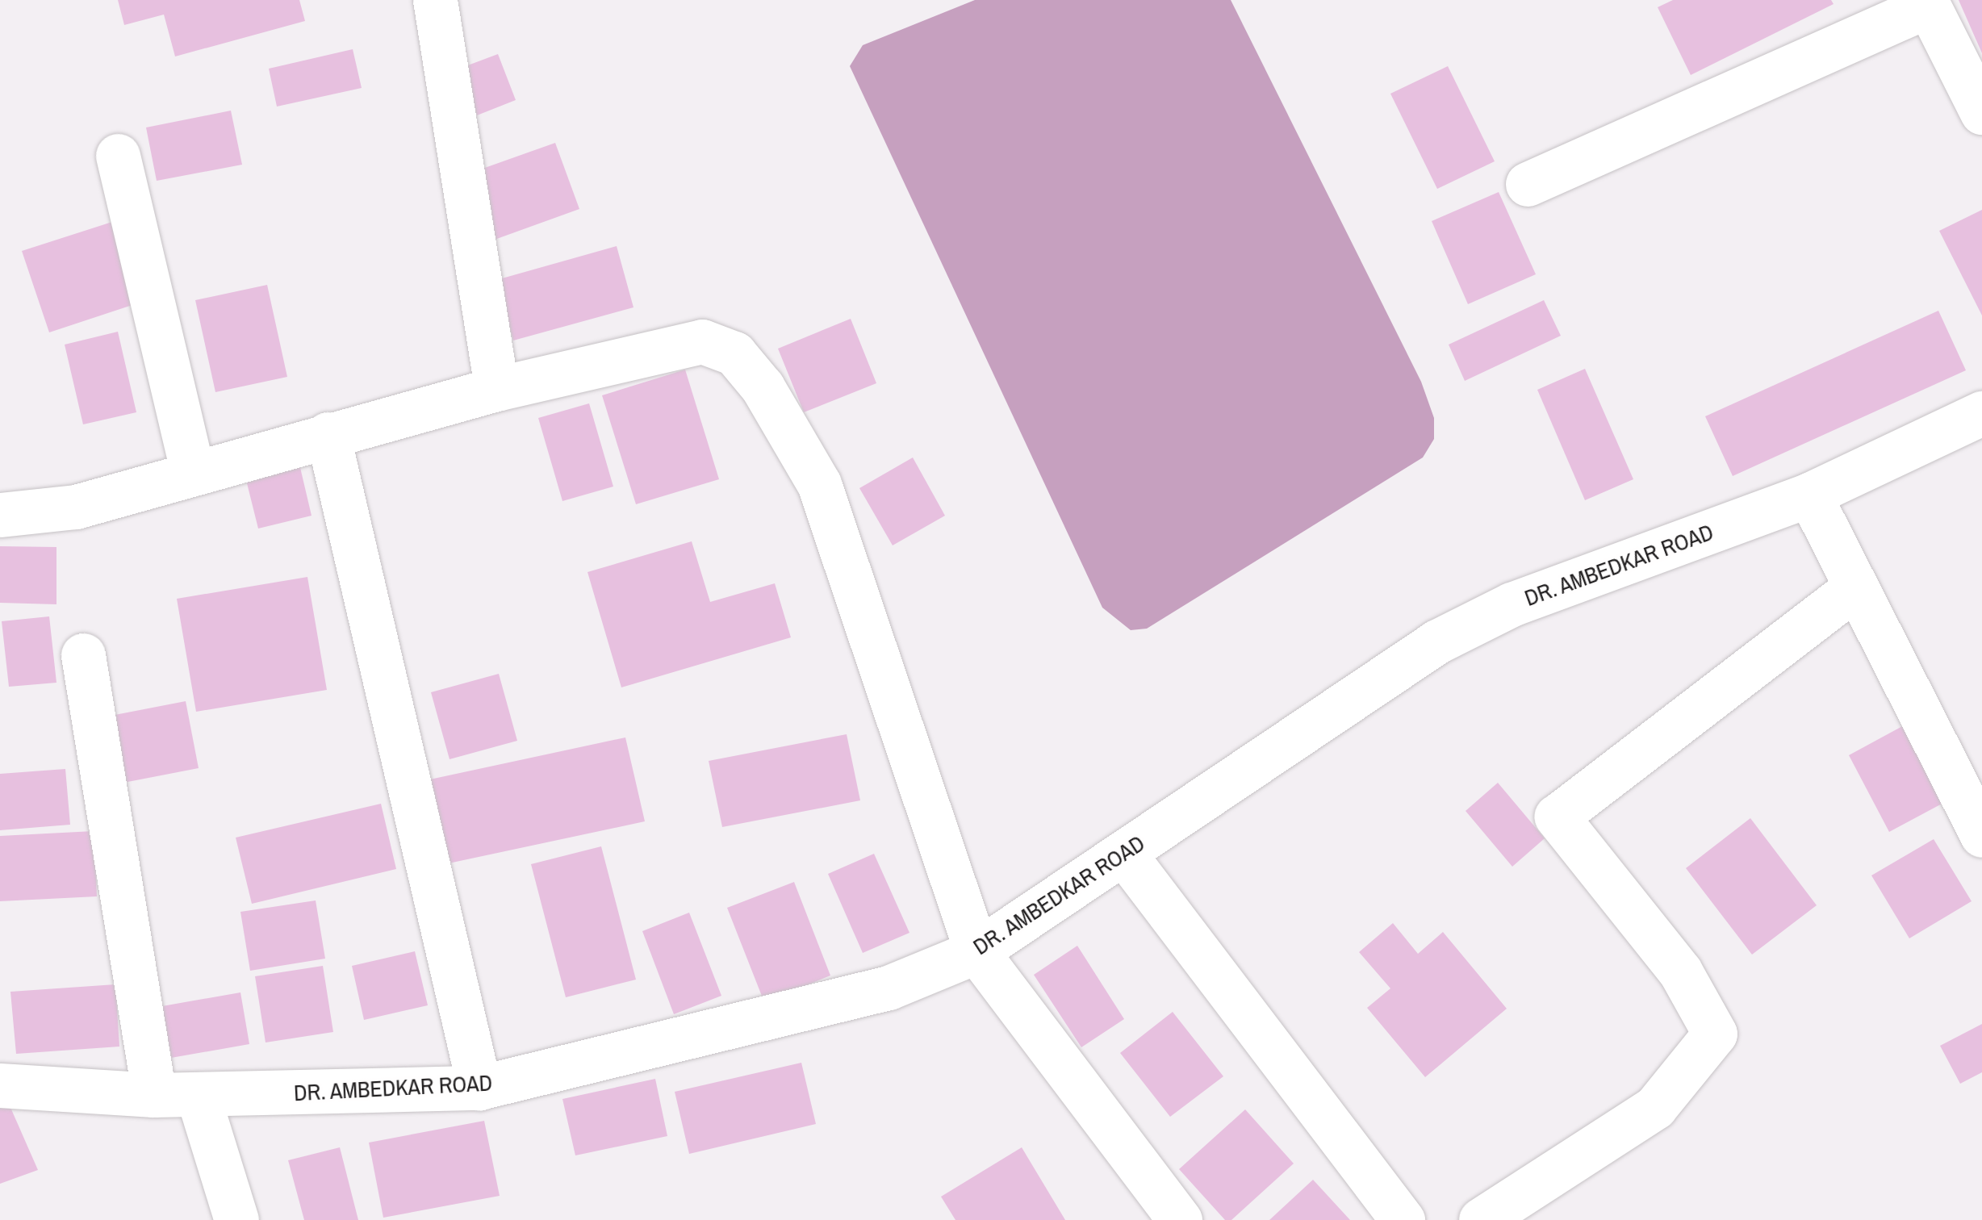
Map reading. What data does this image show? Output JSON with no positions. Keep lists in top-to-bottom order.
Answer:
{
  "streets": {
    "street": ["DR. AMBEDKAR ROAD"]
  }
}
